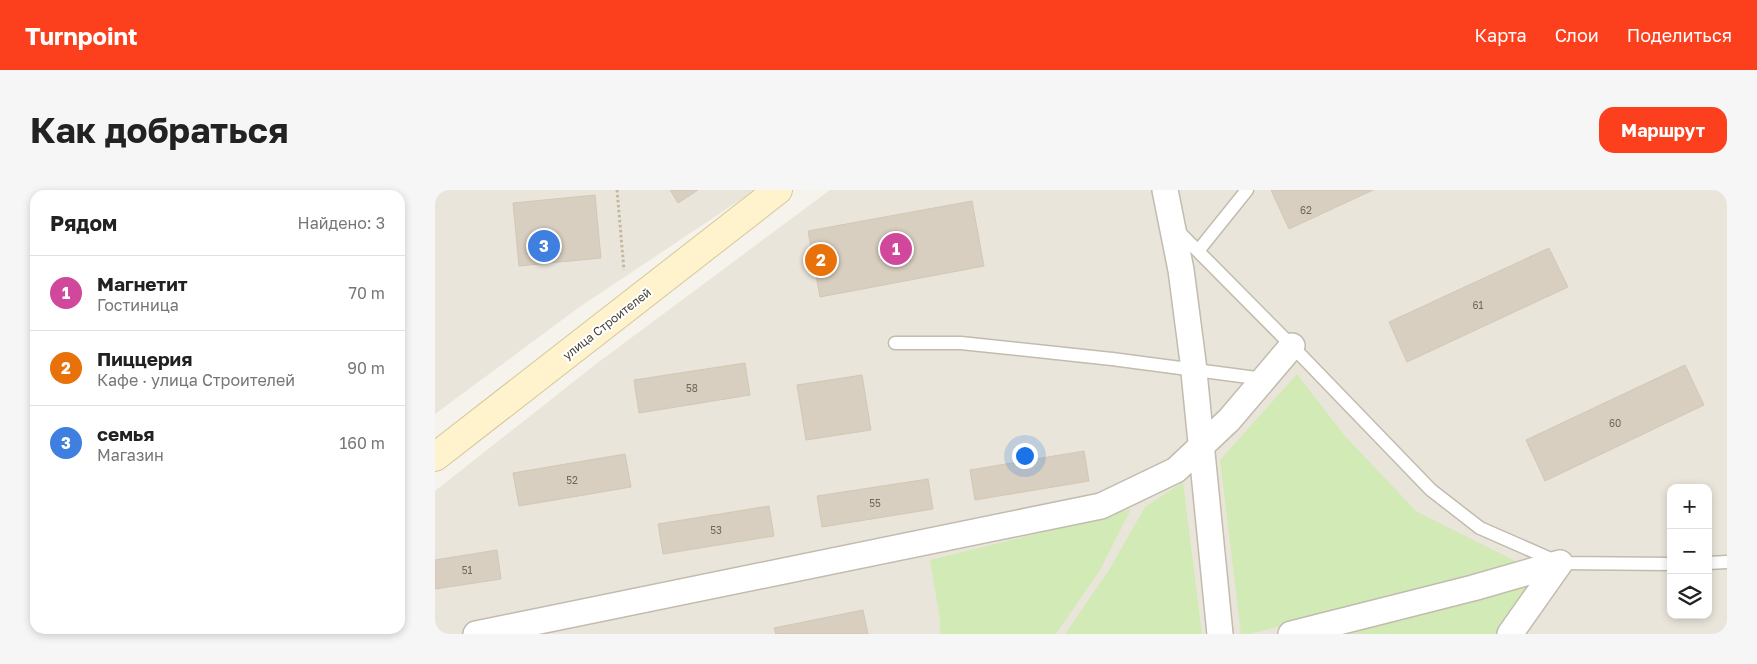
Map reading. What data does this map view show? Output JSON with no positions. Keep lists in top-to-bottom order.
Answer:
{
  "streets": {
    "street": ["улица Строителей"]
  },
  "house_numbers": [
    "62",
    "61",
    "58",
    "60",
    "52",
    "55",
    "53",
    "51"
  ],
  "page": {
    "header": "Turnpoint",
    "nav": ["Карта", "Слои", "Поделиться"],
    "buttons": "Маршрут",
    "title": "Как добраться",
    "heading": ["Рядом", "Найдено: 3"],
    "pins": ["3", "1", "2"],
    "list": [
      {
        "mark": "1",
        "name": "Магнетит",
        "note": "Гостиница",
        "value": "70 m"
      },
      {
        "mark": "2",
        "name": "Пиццерия",
        "note": "Кафе · улица Строителей",
        "value": "90 m"
      },
      {
        "mark": "3",
        "name": "семья",
        "note": "Магазин",
        "value": "160 m"
      }
    ],
    "map_buttons": ["+", "−"]
  }
}
